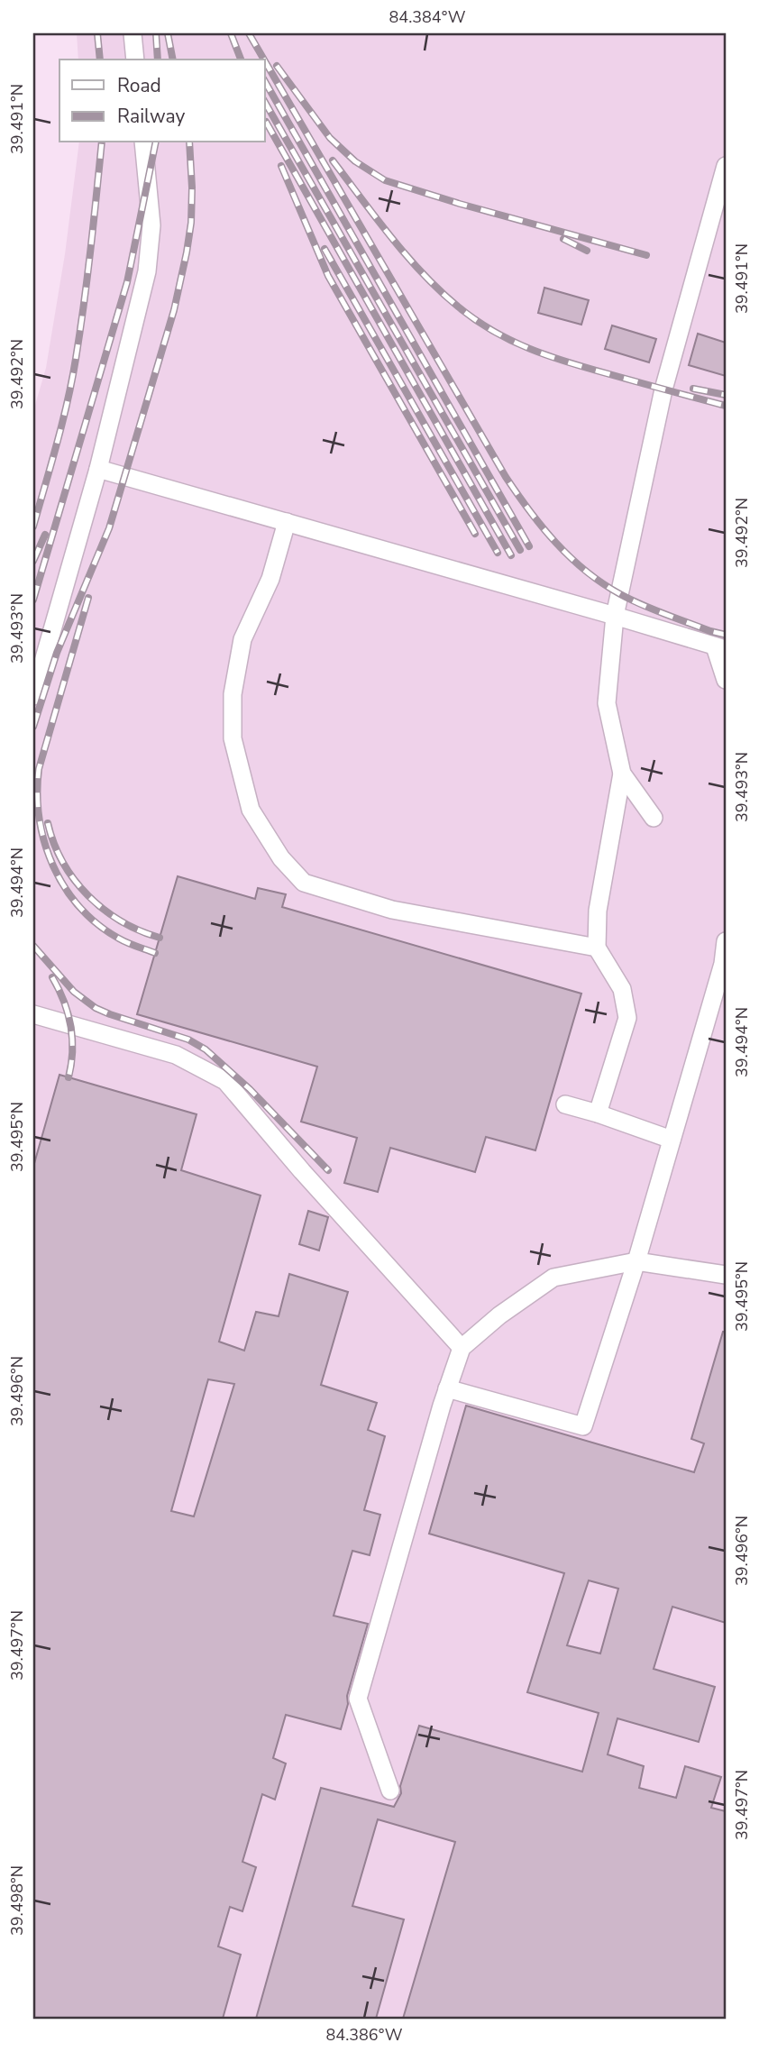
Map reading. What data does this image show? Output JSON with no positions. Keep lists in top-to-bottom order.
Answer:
{
  "legend": ["Road", "Railway"],
  "coordinates": [
    "84.384°W",
    "39.491°N",
    "39.492°N",
    "39.493°N",
    "39.494°N",
    "39.495°N",
    "39.496°N",
    "39.497°N",
    "39.498°N",
    "84.386°W"
  ]
}
